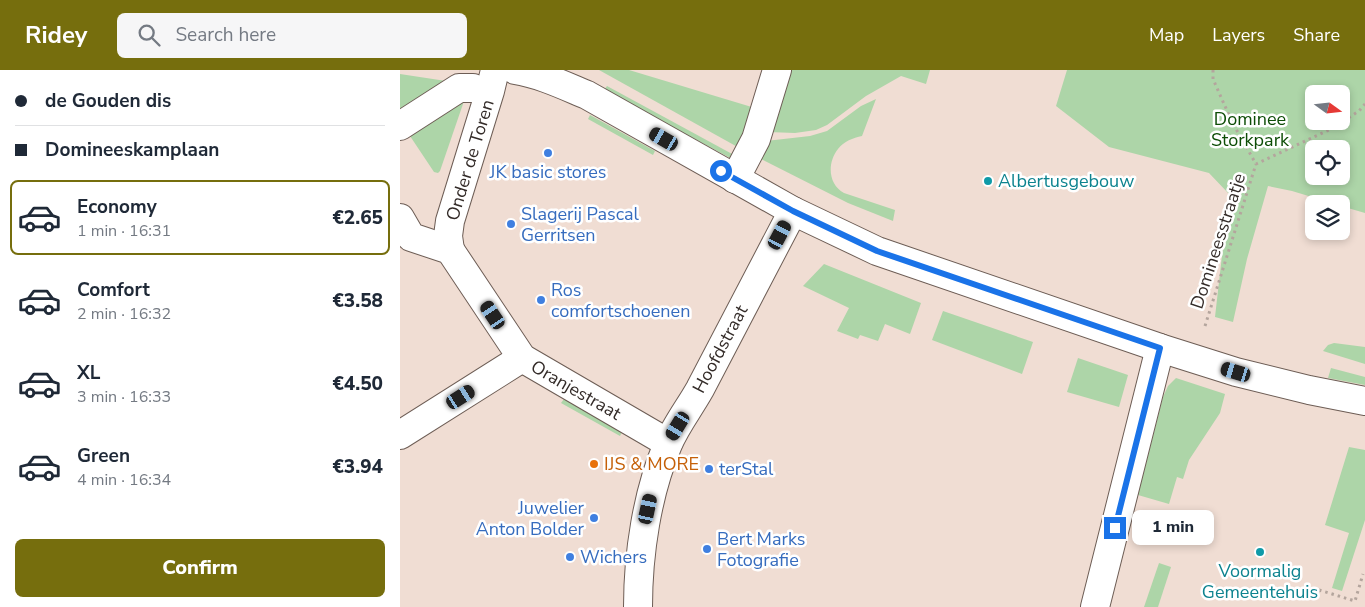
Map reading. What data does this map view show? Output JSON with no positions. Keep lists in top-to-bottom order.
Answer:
{
  "streets": {
    "street": ["Onder de Toren", "Hoofdstraat", "Oranjestraat"],
    "path": ["Domineesstraatje"]
  },
  "crossings": [
    ["Onder de Toren", "Oranjestraat"],
    ["Hoofdstraat", "Oranjestraat"]
  ],
  "parks": ["Dominee Storkpark"],
  "places": [
    "JK basic stores",
    "Albertusgebouw",
    "Slagerij Pascal Gerritsen",
    "Ros comfortschoenen",
    "IJS & MORE",
    "terStal",
    "Juwelier Anton Bolder",
    "Bert Marks Fotografie",
    "Voormalig Gemeentehuis",
    "Wichers"
  ],
  "north": "right",
  "page": {
    "header": "Ridey",
    "search": "Search here",
    "nav": ["Map", "Layers", "Share"],
    "banner": ["de Gouden dis", "Domineeskamplaan"],
    "list": [
      {
        "name": "Economy",
        "note": "1 min · 16:31",
        "value": "€2.65"
      },
      {
        "name": "Comfort",
        "note": "2 min · 16:32",
        "value": "€3.58"
      },
      {
        "name": "XL",
        "note": "3 min · 16:33",
        "value": "€4.50"
      },
      {
        "name": "Green",
        "note": "4 min · 16:34",
        "value": "€3.94"
      }
    ],
    "bubble": "1 min",
    "buttons": "Confirm"
  }
}
